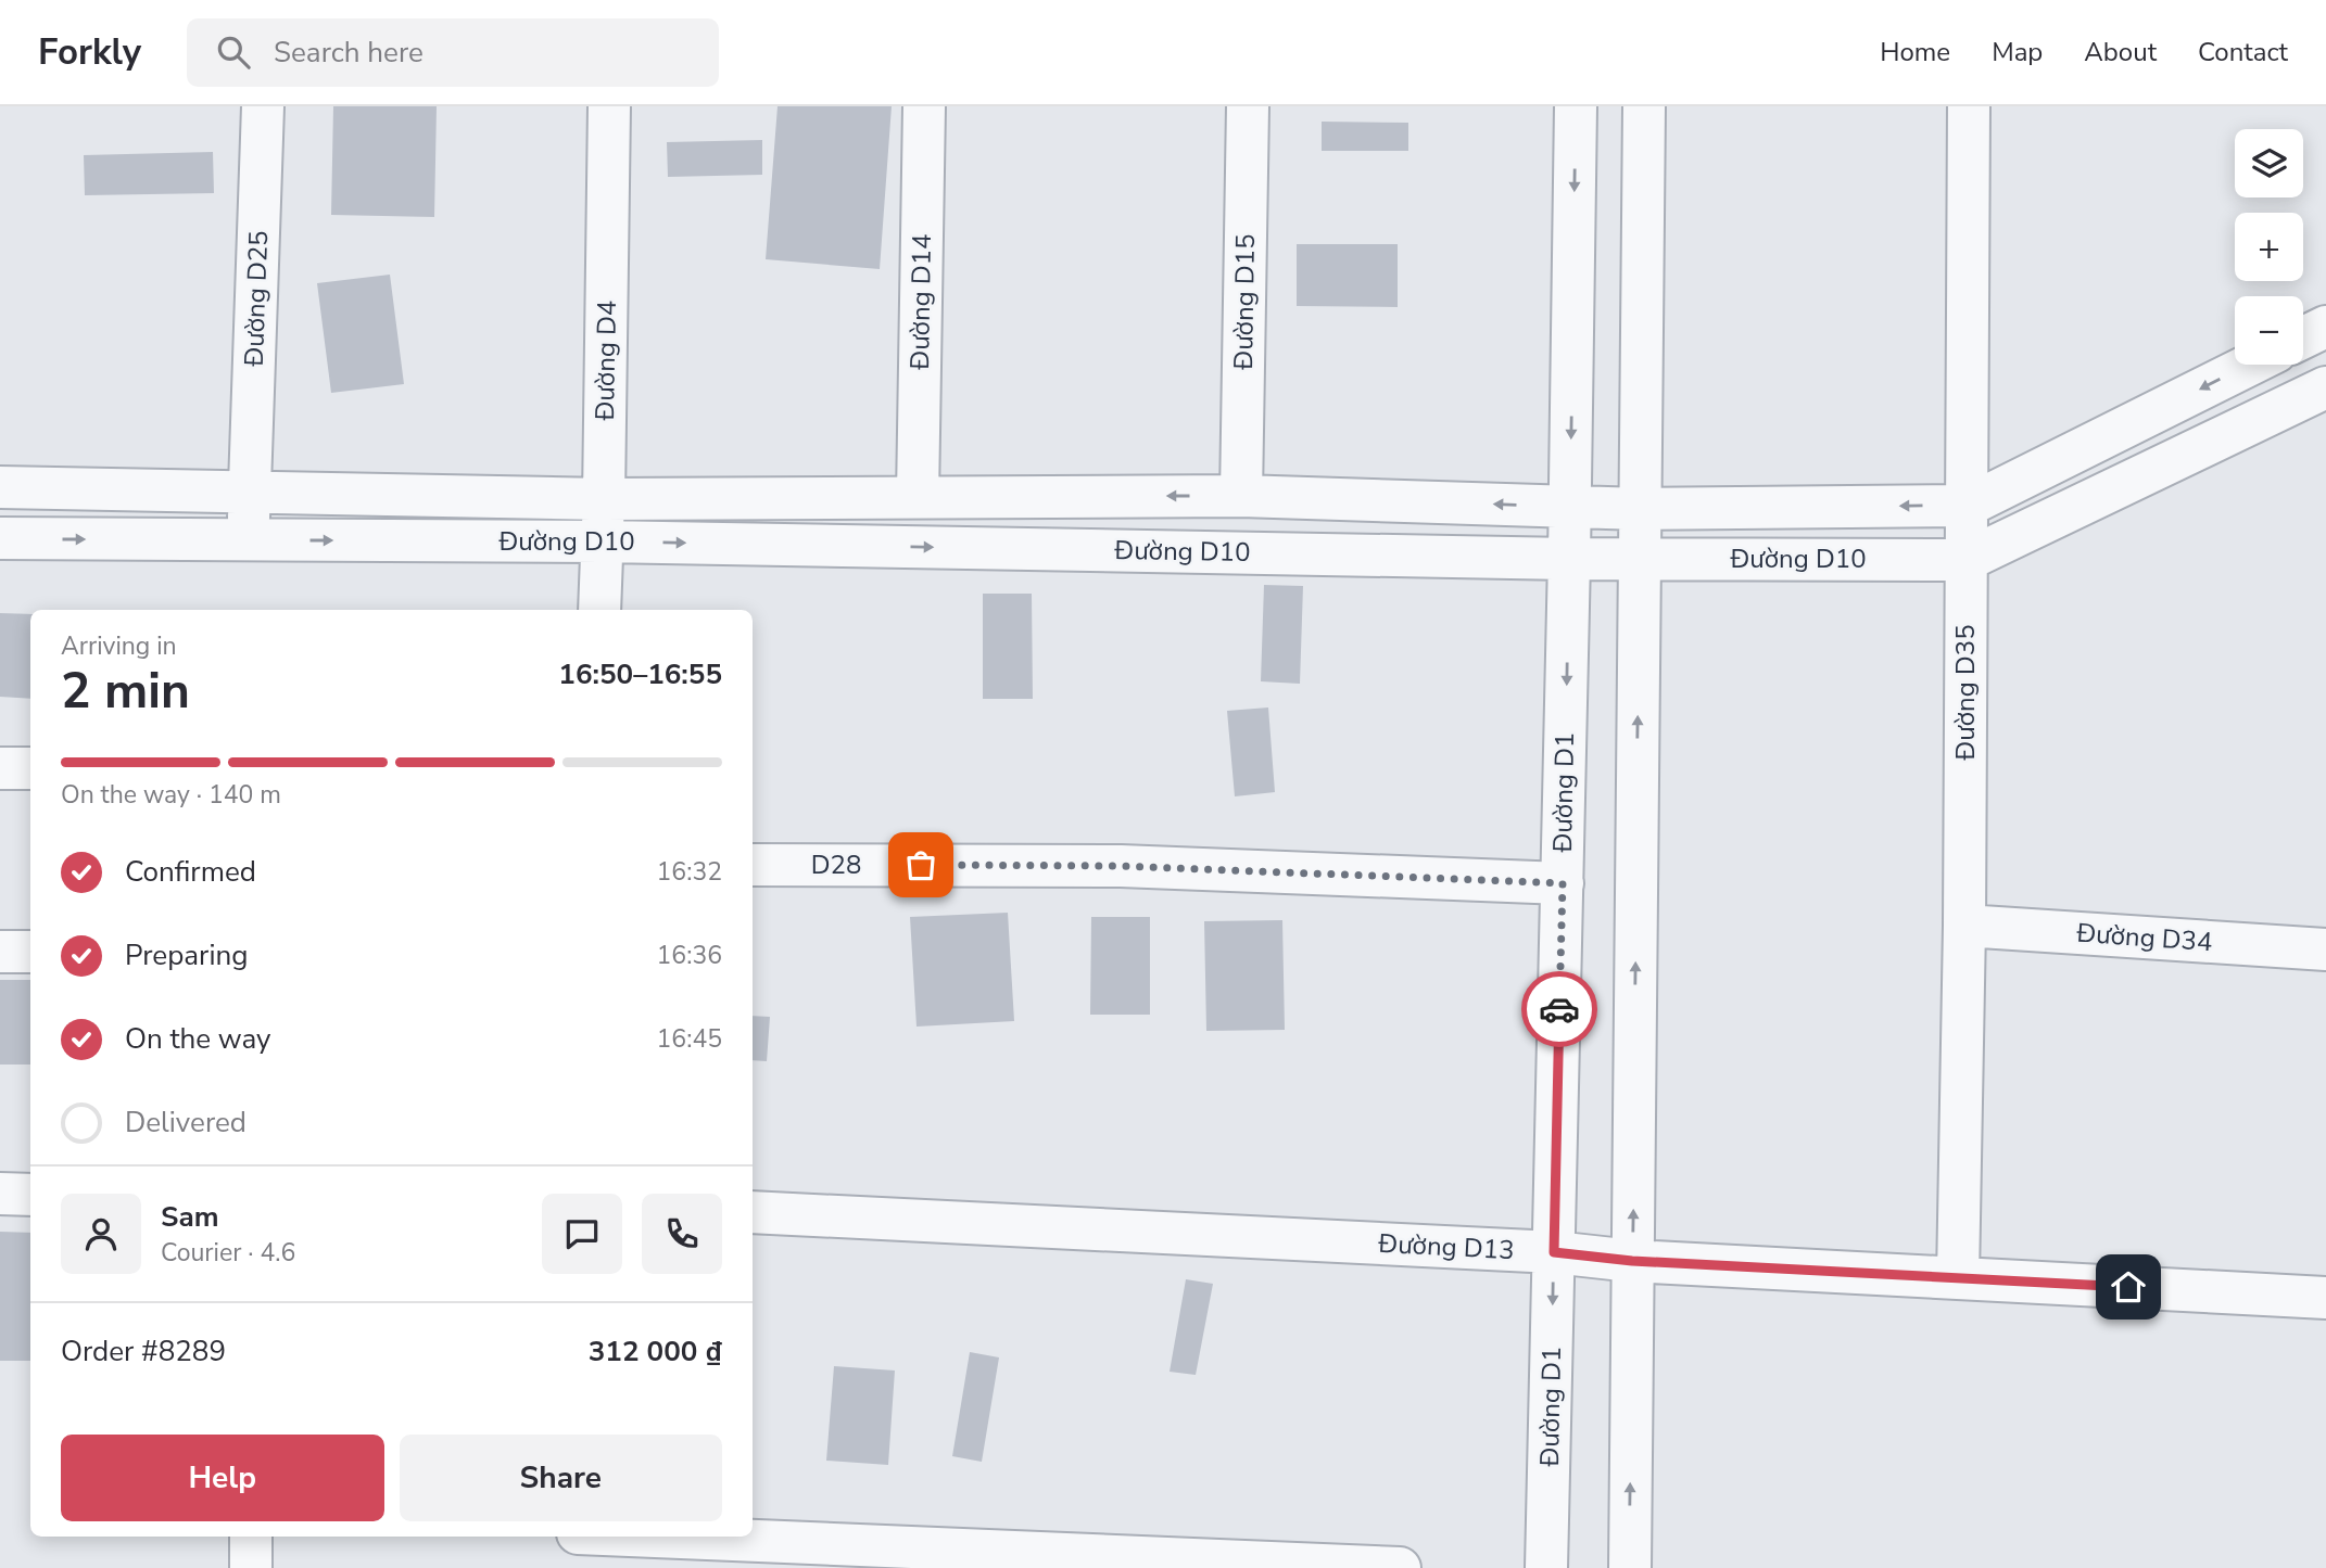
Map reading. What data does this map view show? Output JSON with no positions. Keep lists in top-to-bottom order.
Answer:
{
  "streets": {
    "street": [
      "Đường D25",
      "Đường D14",
      "Đường D15",
      "Đường D4",
      "Đường D10",
      "Đường D35",
      "Đường D1",
      "D28",
      "Đường D34",
      "Đường D13"
    ]
  },
  "crossings": [
    ["Đường D25", "Đường D10"],
    ["Đường D14", "Đường D10"],
    ["Đường D15", "Đường D10"],
    ["Đường D4", "Đường D10"],
    ["Đường D10", "Đường D35"],
    ["Đường D10", "Đường D1"],
    ["Đường D35", "Đường D34"],
    ["Đường D35", "Đường D13"],
    ["Đường D1", "D28"],
    ["Đường D1", "Đường D13"]
  ],
  "page": {
    "header": "Forkly",
    "search": "Search here",
    "nav": [
      "Home",
      "Map",
      "About",
      "Contact"
    ],
    "map_buttons": ["+", "−"],
    "heading": ["2 min", "Arriving in", "16:50–16:55"],
    "panel": [
      "Sam",
      "Courier · 4.6",
      "Order #8289",
      "312 000 ₫"
    ],
    "bar": "On the way · 140 m",
    "list": [
      ["Confirmed", "16:32"],
      ["Preparing", "16:36"],
      ["On the way", "16:45"],
      "Delivered"
    ],
    "buttons": ["Help", "Share"]
  }
}
